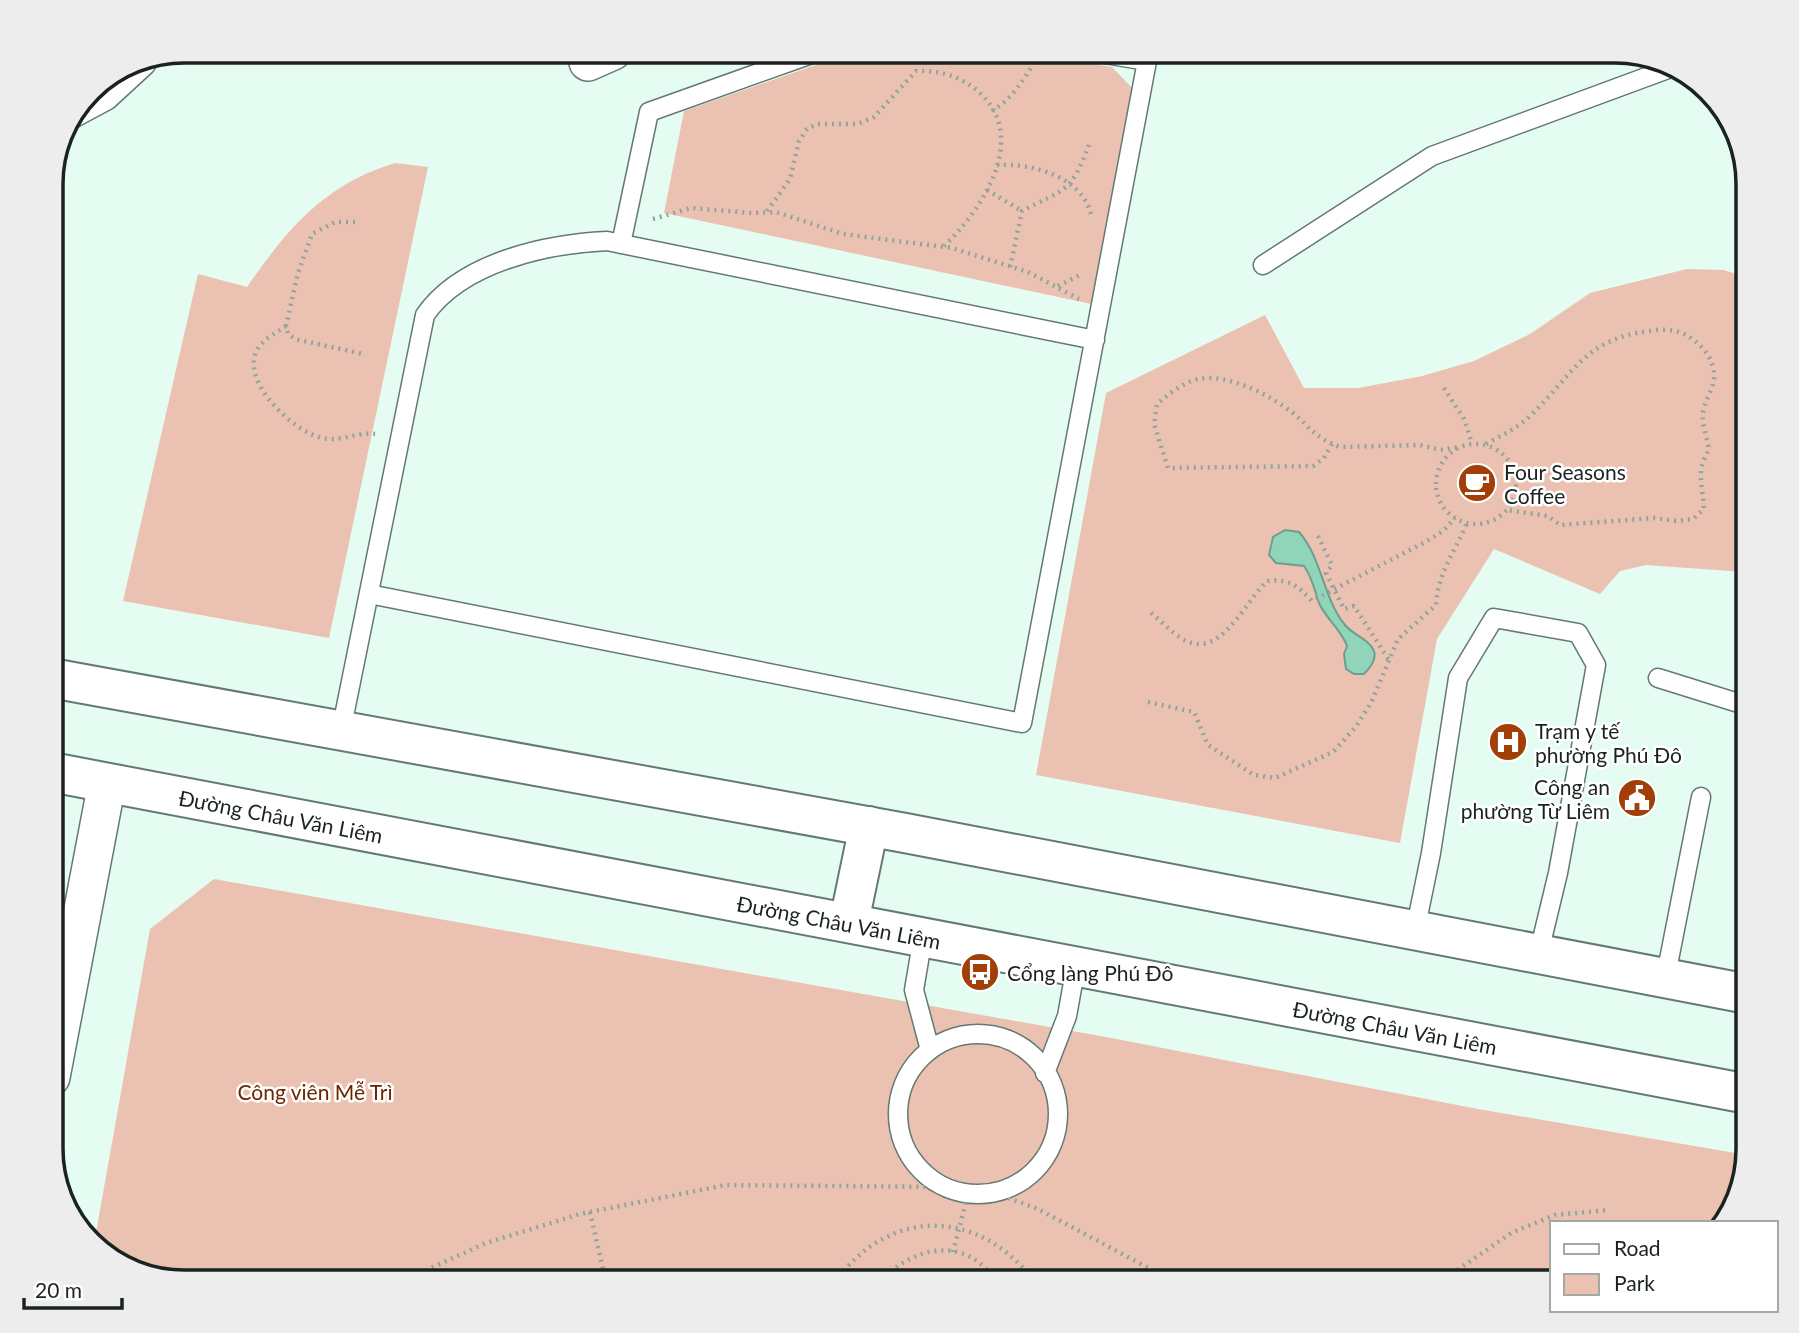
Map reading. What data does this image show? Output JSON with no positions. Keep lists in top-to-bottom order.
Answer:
{
  "streets": {
    "main road": ["Đường Châu Văn Liêm"]
  },
  "parks": ["Công viên Mễ Trì"],
  "places": {
    "cafe": ["Four Seasons Coffee"],
    "hospital": ["Trạm y tế phường Phú Đô"],
    "public building": ["Công an phường Từ Liêm"],
    "bus stop": ["Cổng làng Phú Đô"]
  },
  "legend": ["Road", "Park"],
  "scale_bar": "20 m"
}
